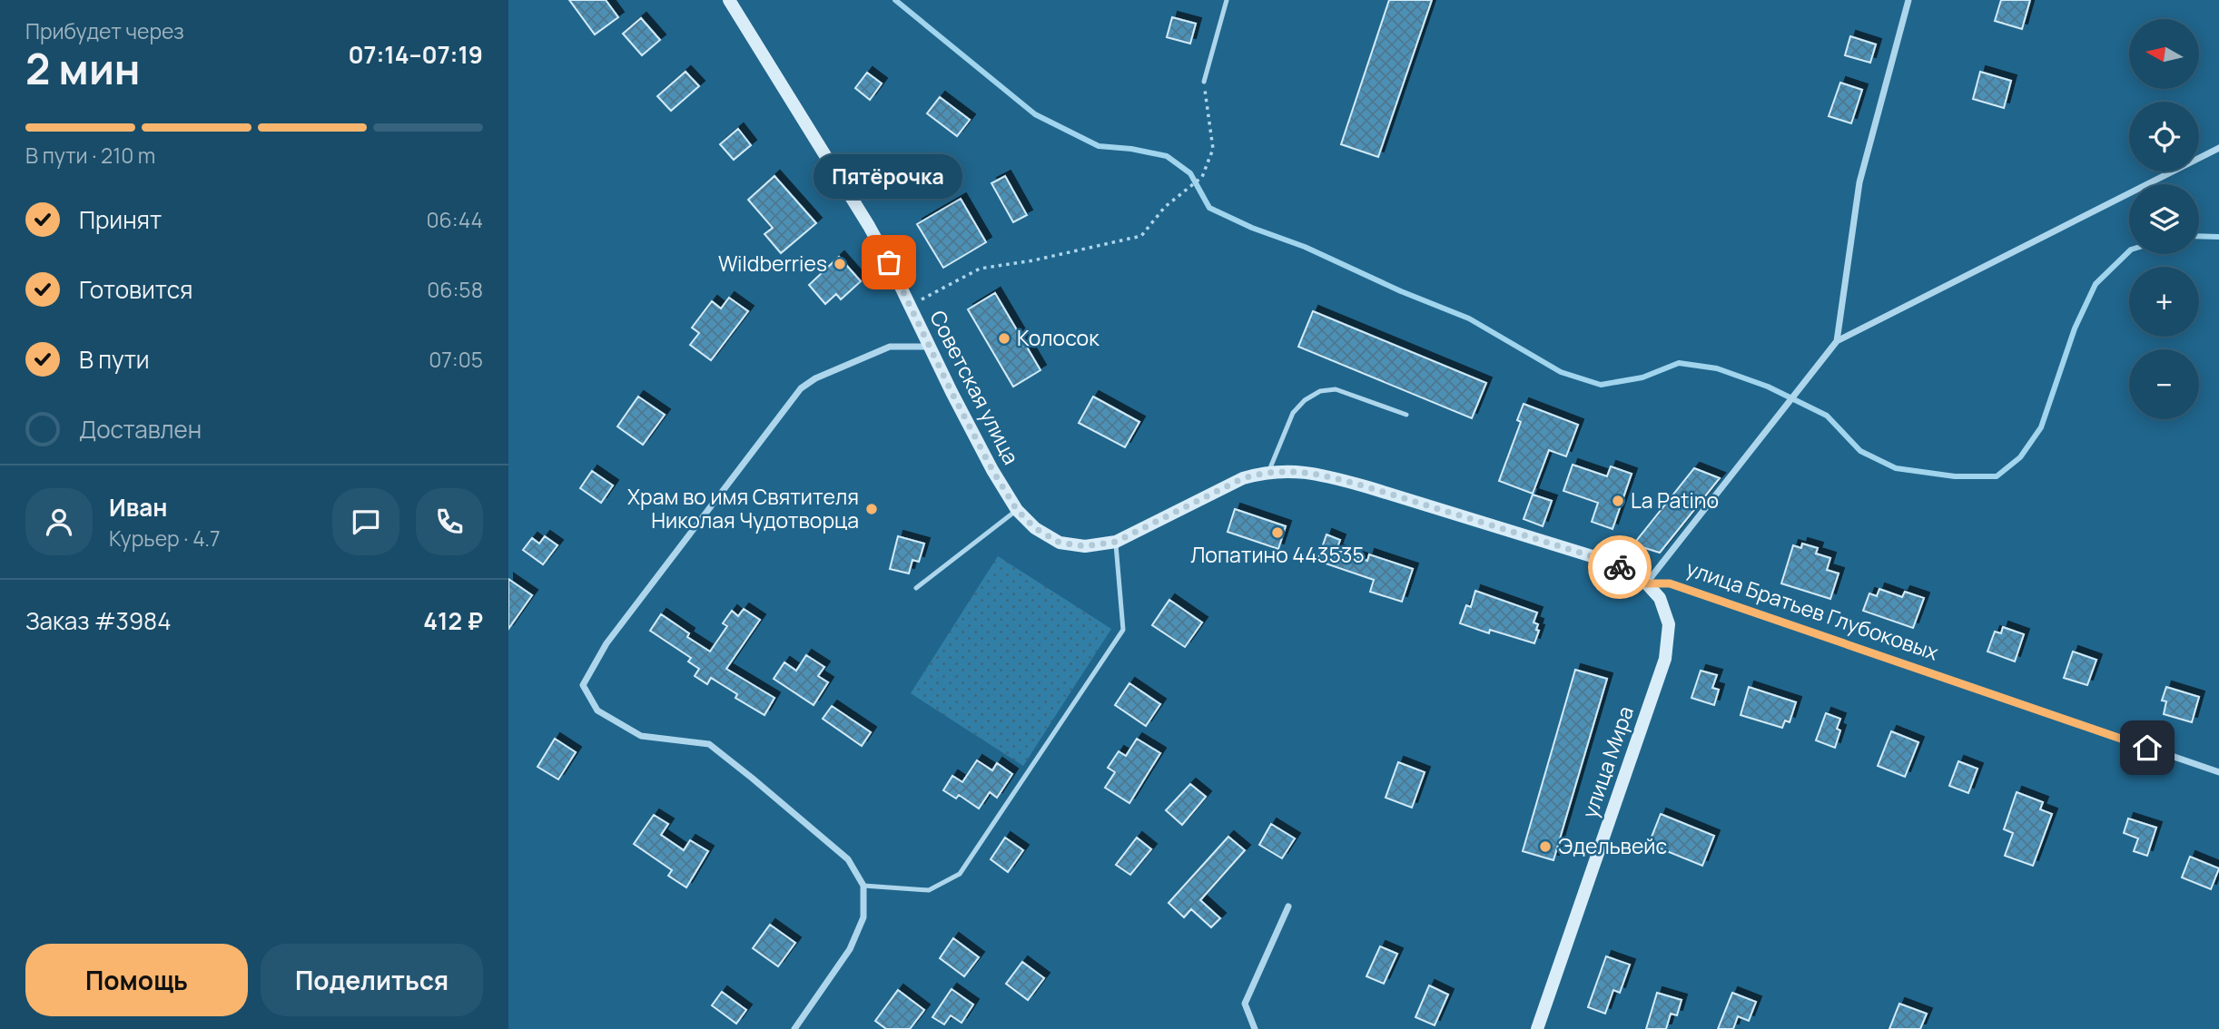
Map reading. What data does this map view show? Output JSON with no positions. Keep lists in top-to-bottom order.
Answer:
{
  "streets": {
    "street": ["Советская улица", "улица Братьев Глубоковых", "улица Мира"]
  },
  "crossings": [
    ["Советская улица", "улица Братьев Глубоковых"],
    ["улица Братьев Глубоковых", "улица Мира"]
  ],
  "places": [
    "Пятёрочка",
    "Wildberries",
    "Колосок",
    "La Patino",
    "Храм во имя Святителя Николая Чудотворца",
    "Лопатино 443535",
    "Эдельвейс"
  ],
  "north": "left",
  "page": {
    "heading": ["2 мин", "Прибудет через", "07:14–07:19"],
    "panel": [
      "Иван",
      "Курьер · 4.7",
      "Заказ #3984",
      "412 ₽"
    ],
    "map_buttons": ["+", "−"],
    "bar": "В пути · 210 m",
    "bubble": "Пятёрочка",
    "list": [
      ["Принят", "06:44"],
      ["Готовится", "06:58"],
      ["В пути", "07:05"],
      "Доставлен"
    ],
    "buttons": ["Помощь", "Поделиться"]
  }
}
